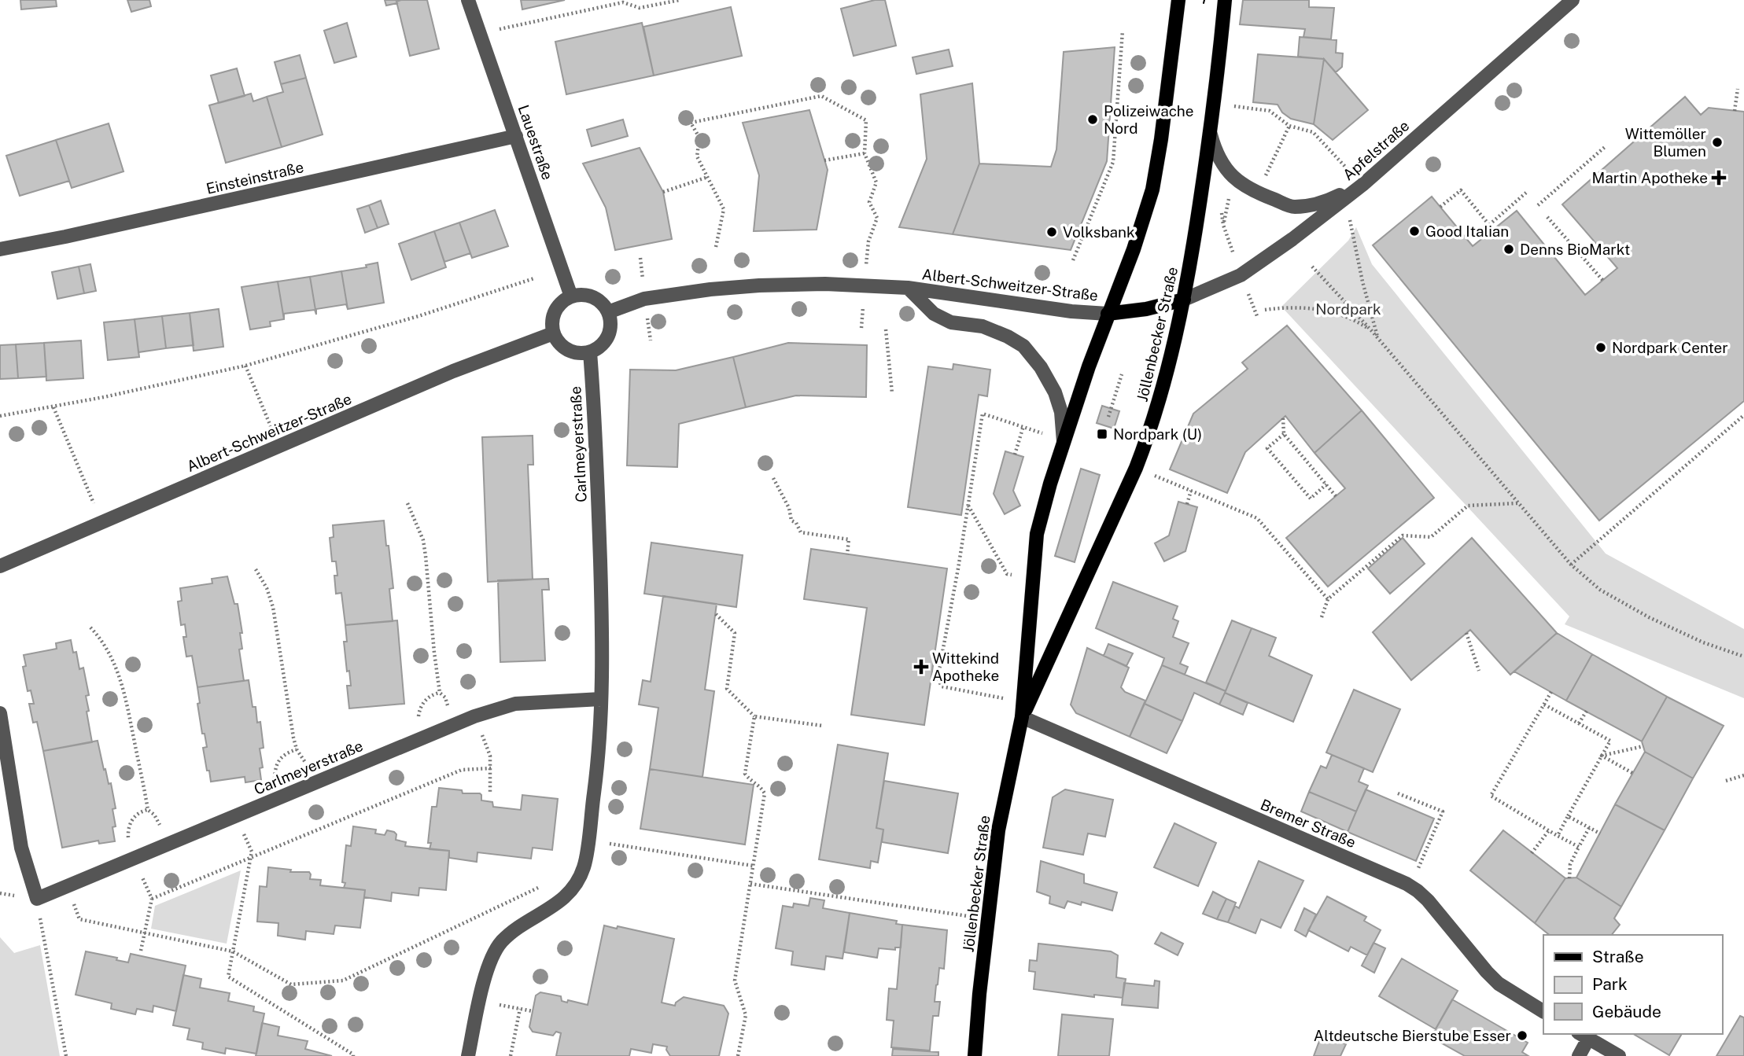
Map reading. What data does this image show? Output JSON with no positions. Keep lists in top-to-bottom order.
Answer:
{
  "streets": {
    "main road": ["Jöllenbecker Straße"],
    "street": [
      "Lauestraße",
      "Apfelstraße",
      "Einsteinstraße",
      "Albert-Schweitzer-Straße",
      "Carlmeyerstraße",
      "Bremer Straße"
    ]
  },
  "crossings": [
    ["Lauestraße", "Einsteinstraße"],
    ["Lauestraße", "Albert-Schweitzer-Straße"],
    ["Lauestraße", "Carlmeyerstraße"],
    ["Apfelstraße", "Jöllenbecker Straße"],
    ["Albert-Schweitzer-Straße", "Jöllenbecker Straße"],
    ["Albert-Schweitzer-Straße", "Carlmeyerstraße"],
    ["Jöllenbecker Straße", "Bremer Straße"]
  ],
  "parks": ["Nordpark"],
  "places": {
    "other": [
      "Polizeiwache Nord",
      "Wittemöller Blumen",
      "Good Italian",
      "Volksbank",
      "Denns BioMarkt",
      "Nordpark Center",
      "Altdeutsche Bierstube Esser"
    ],
    "health": ["Martin Apotheke", "Wittekind Apotheke"],
    "transit": ["Nordpark (U)"]
  },
  "legend": ["Straße", "Park", "Gebäude"]
}
